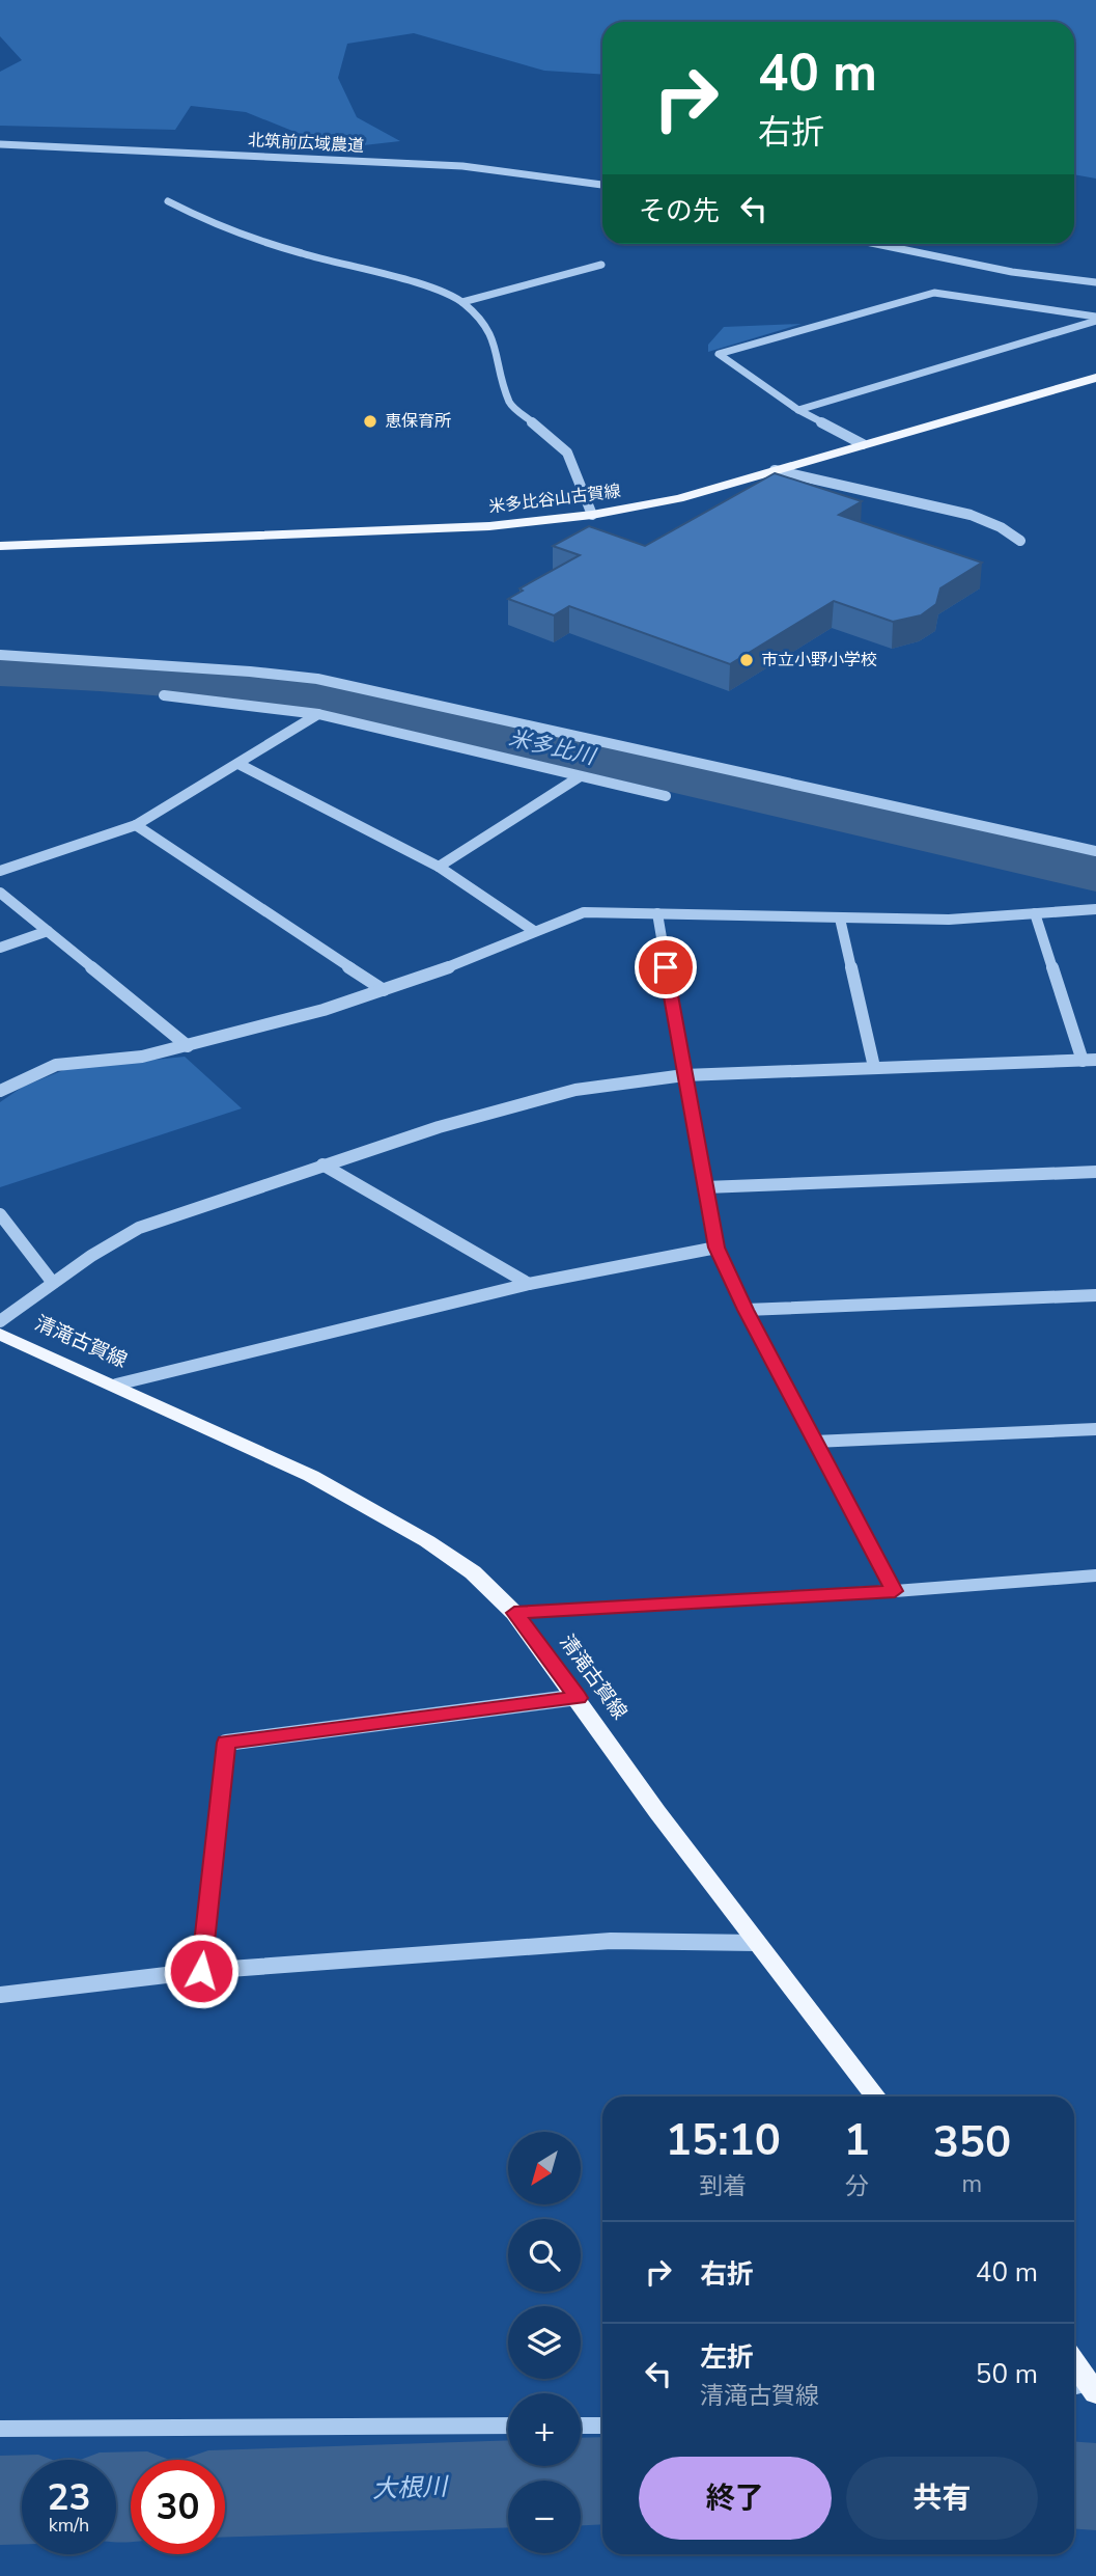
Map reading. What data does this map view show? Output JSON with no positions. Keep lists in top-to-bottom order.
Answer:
{
  "streets": {
    "main road": ["米多比谷山古賀線", "清滝古賀線"],
    "street": ["北筑前広域農道"]
  },
  "water": ["米多比川", "大根川"],
  "places": ["恵保育所", "市立小野小学校"],
  "north": "bottom left",
  "page": {
    "turn": ["40 m", "右折"],
    "then": "その先",
    "eta": [
      "15:10",
      "到着",
      "1",
      "分",
      "350",
      "m"
    ],
    "map_buttons": ["+", "−"],
    "list": [
      {
        "name": "右折",
        "value": "40 m"
      },
      {
        "name": "左折",
        "note": "清滝古賀線",
        "value": "50 m"
      }
    ],
    "buttons": ["終了", "共有"],
    "speed": "23 km/h",
    "limit": "30"
  }
}
